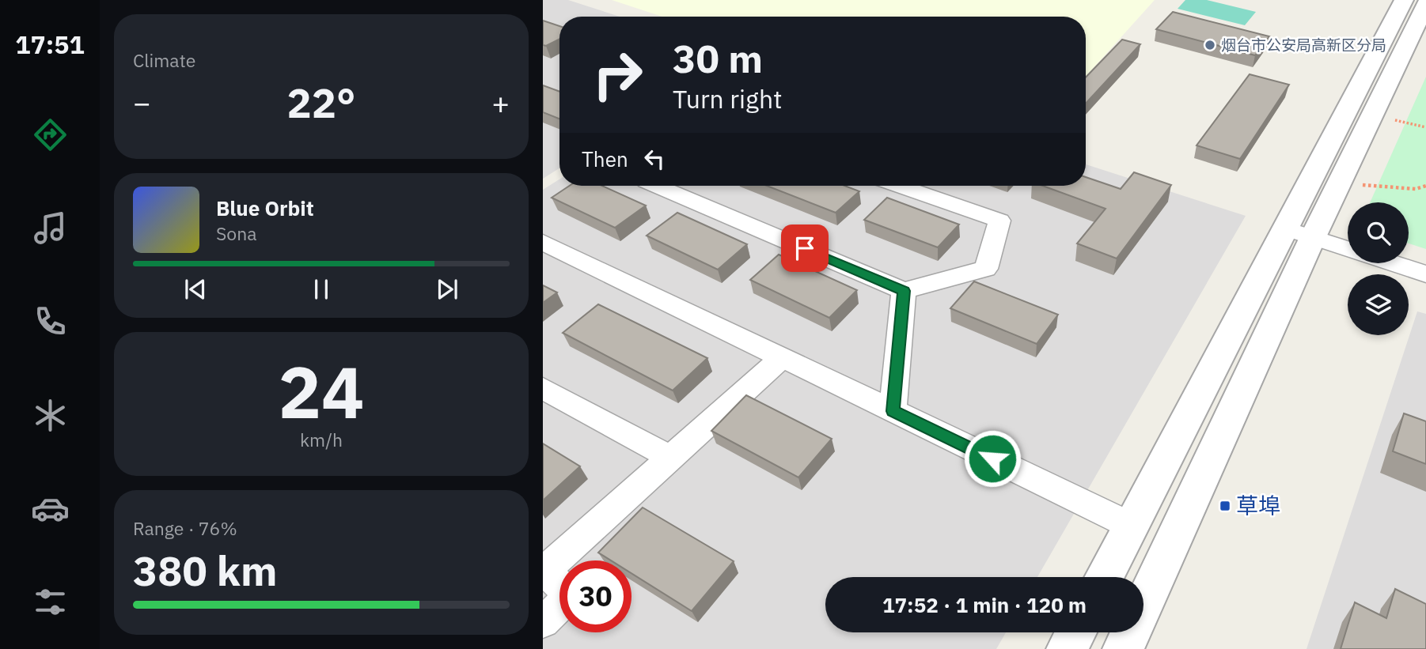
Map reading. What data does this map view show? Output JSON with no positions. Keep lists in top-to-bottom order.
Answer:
{
  "places": {
    "other": ["烟台市公安局高新区分局"],
    "transit": ["草埠"]
  },
  "page": {
    "tabs": "17:51",
    "tile": [
      "Climate",
      ["24", "km/h"],
      ["Range · 76%", "380 km"]
    ],
    "turn": ["30 m", "Turn right"],
    "heat": ["−", "22°", "+"],
    "then": "Then",
    "song": ["Blue Orbit", "Sona"],
    "limit": "30",
    "trip": "17:52 · 1 min · 120 m"
  }
}
